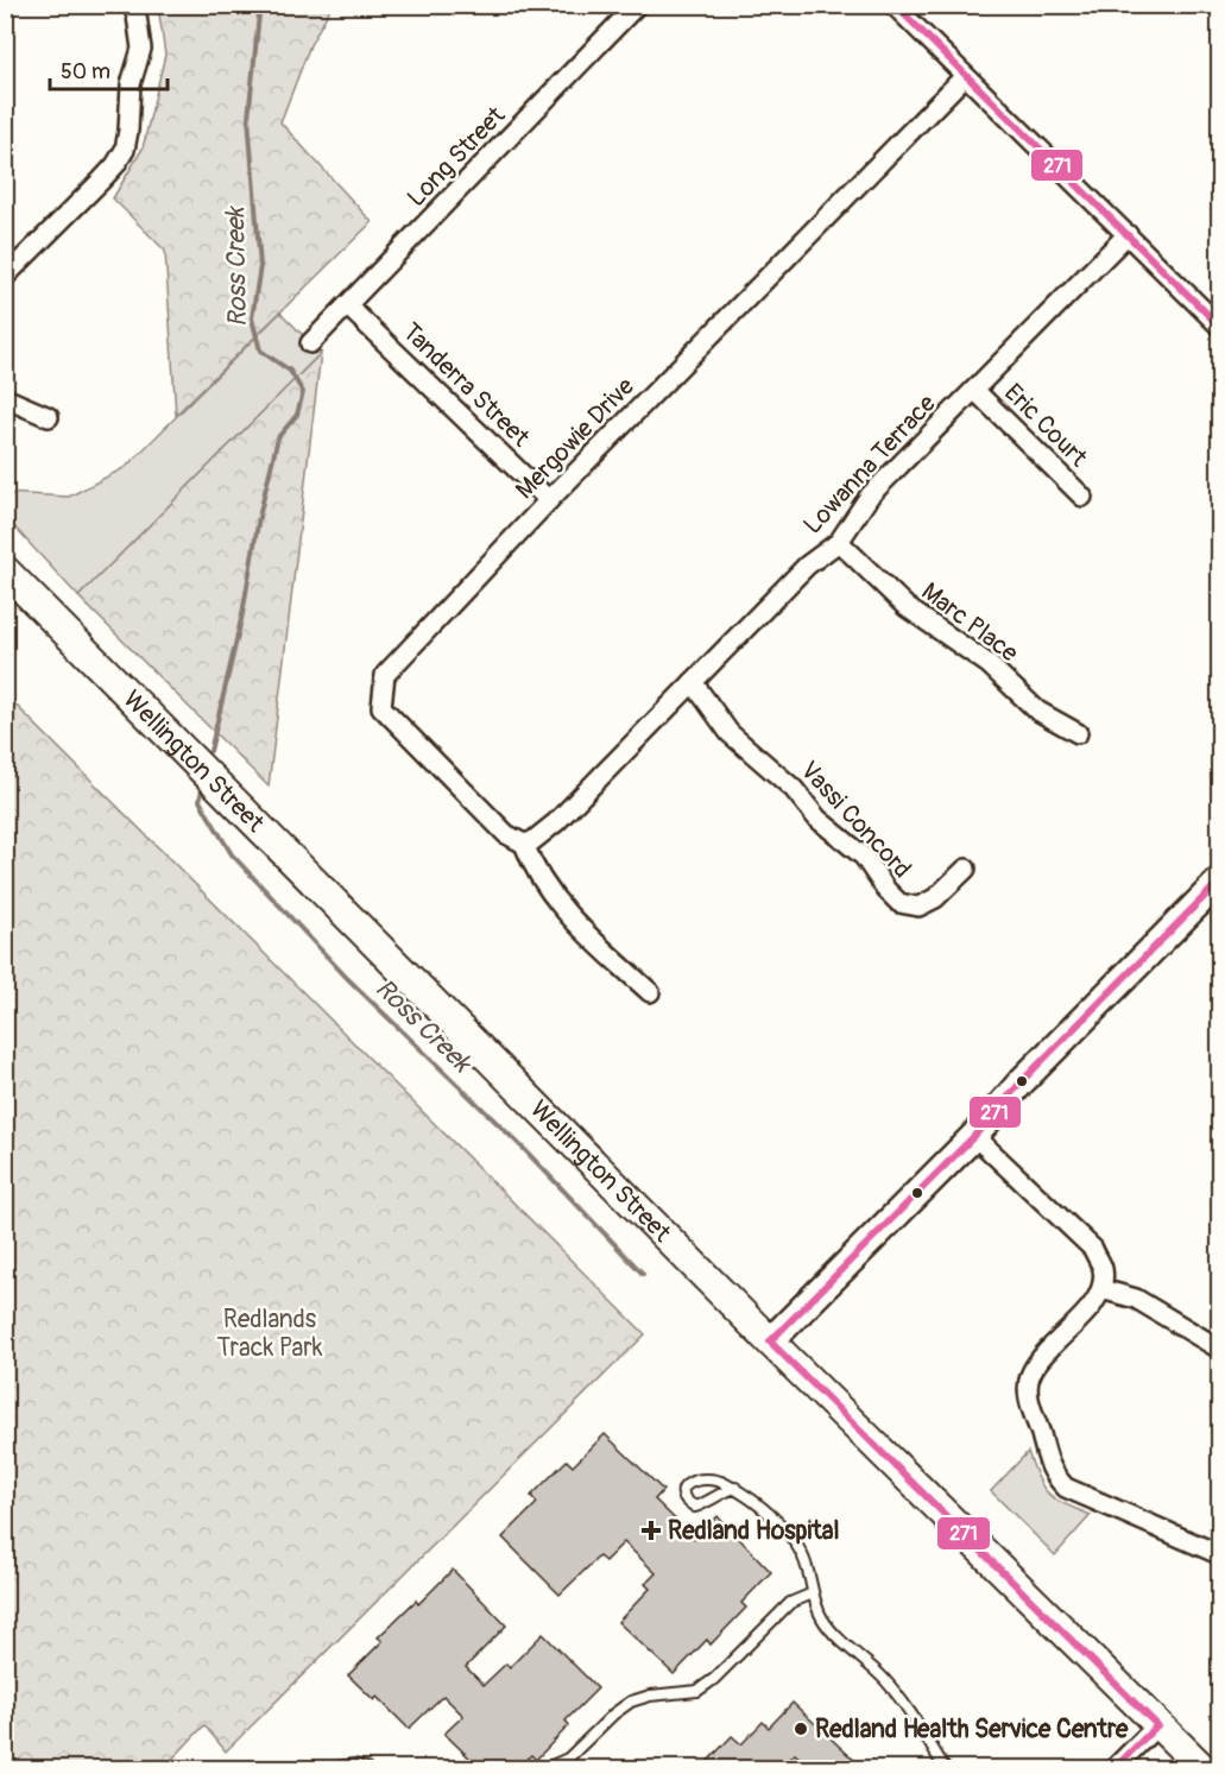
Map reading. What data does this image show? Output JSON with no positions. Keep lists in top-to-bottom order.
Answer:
{
  "streets": {
    "main road": ["Wellington Street"],
    "street": [
      "Long Street",
      "Tanderra Street",
      "Eric Court",
      "Mergowie Drive",
      "Lowanna Terrace",
      "Marc Place",
      "Vassi Concord"
    ]
  },
  "crossings": [
    ["Long Street", "Tanderra Street"],
    ["Tanderra Street", "Mergowie Drive"],
    ["Eric Court", "Lowanna Terrace"],
    ["Mergowie Drive", "Lowanna Terrace"],
    ["Lowanna Terrace", "Marc Place"],
    ["Lowanna Terrace", "Vassi Concord"]
  ],
  "water": ["Ross Creek"],
  "parks": ["Redlands Track Park"],
  "places": {
    "health": ["Redland Hospital"],
    "other": ["Redland Health Service Centre"]
  },
  "lines": ["transit line 271"],
  "scale_bar": "50 m"
}
